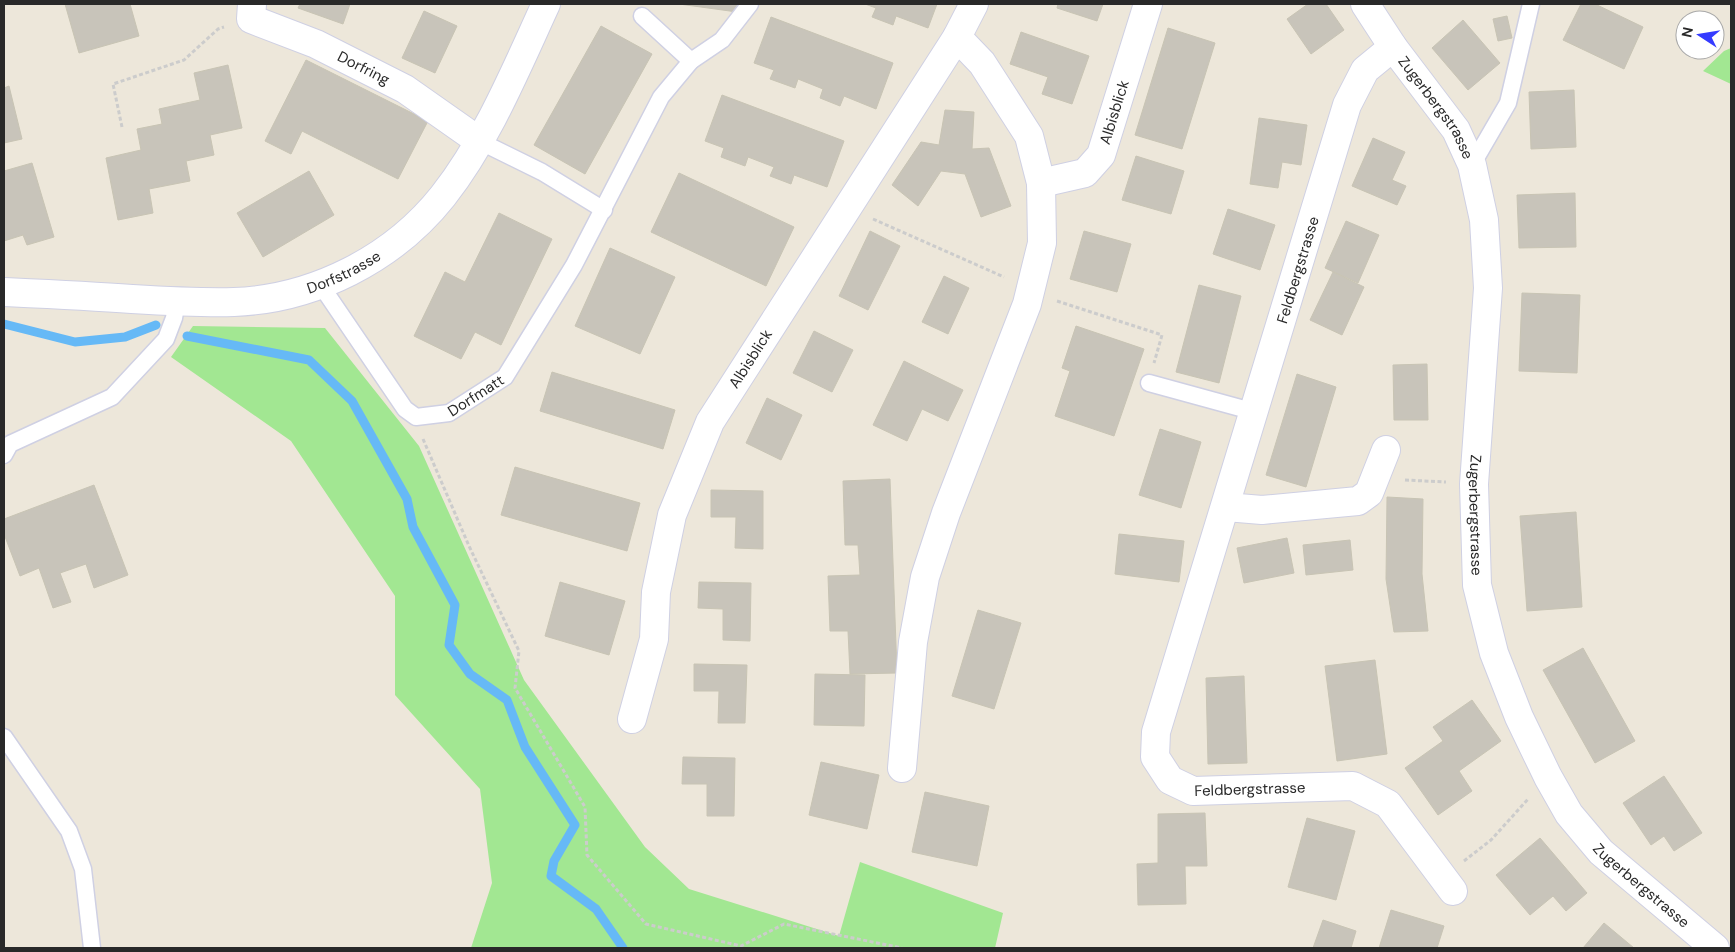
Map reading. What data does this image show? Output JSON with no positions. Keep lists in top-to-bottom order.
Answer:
{
  "streets": {
    "street": [
      "Dorfring",
      "Zugerbergstrasse",
      "Albisblick",
      "Dorfstrasse",
      "Feldbergstrasse"
    ],
    "lane": ["Dorfmatt"]
  },
  "crossings": [
    ["Dorfring", "Dorfstrasse"],
    ["Zugerbergstrasse", "Feldbergstrasse"]
  ],
  "north": "left"
}
